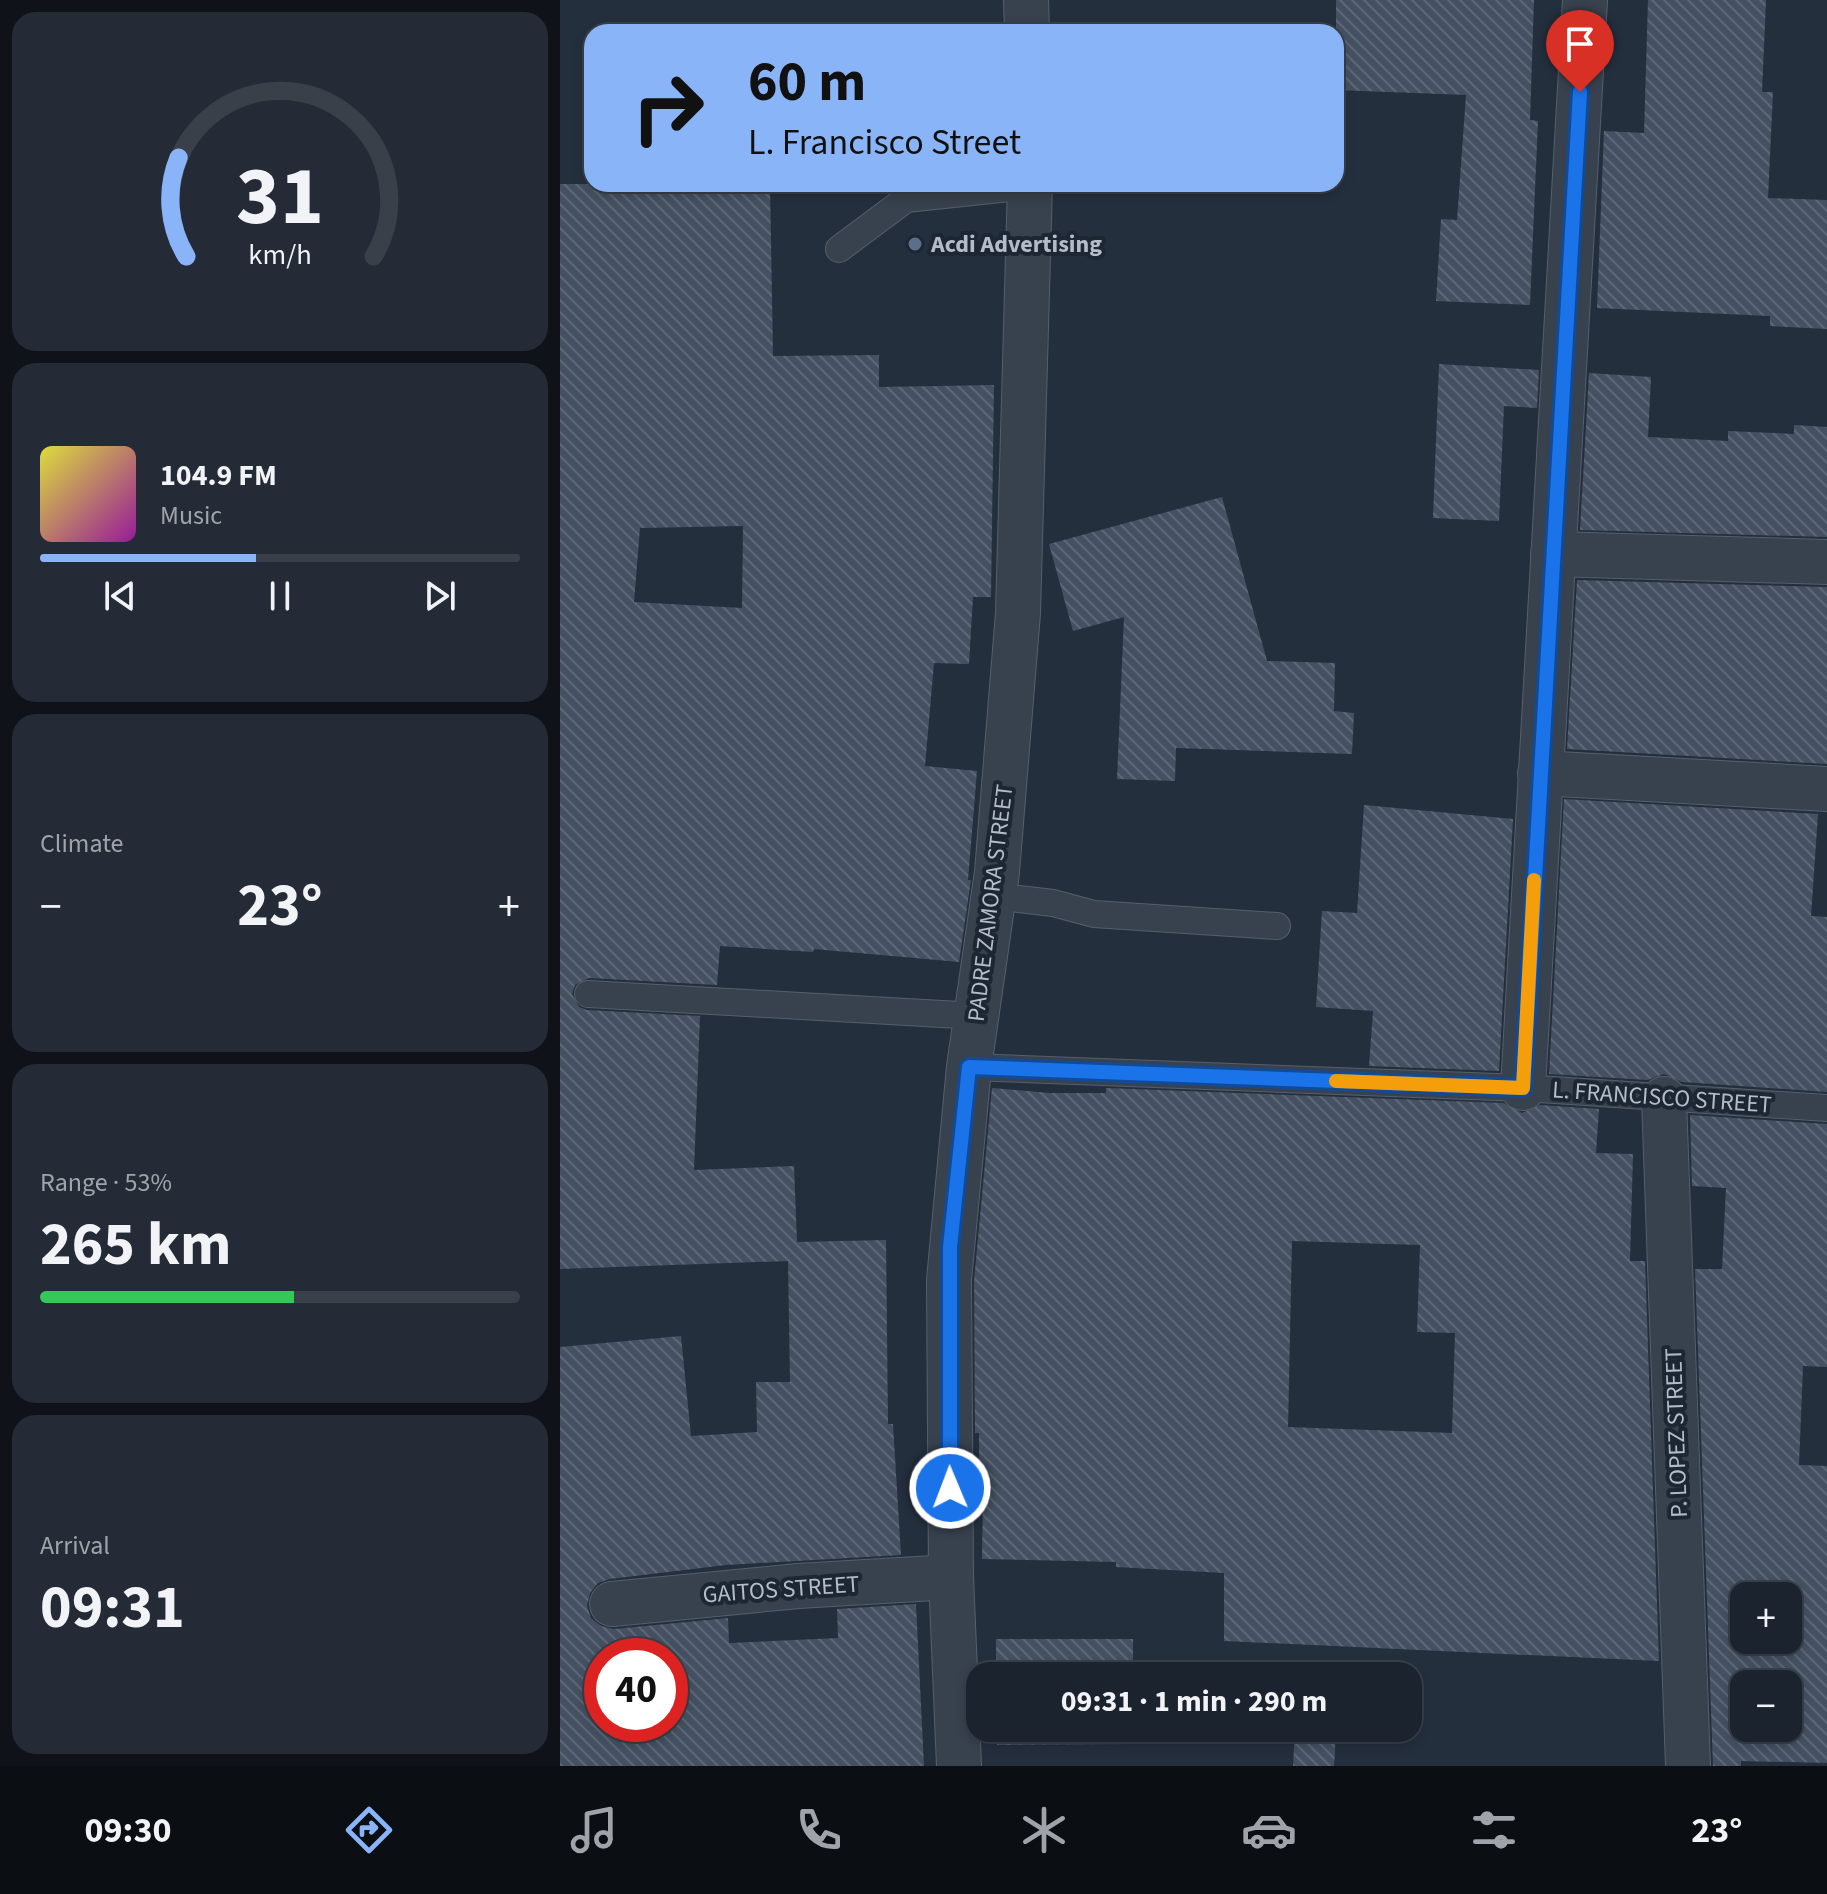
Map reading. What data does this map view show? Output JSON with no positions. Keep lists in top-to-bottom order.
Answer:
{
  "streets": {
    "street": ["PADRE ZAMORA STREET", "P. LOPEZ STREET", "GAITOS STREET"],
    "lane": ["L. FRANCISCO STREET"]
  },
  "crossings": [
    ["PADRE ZAMORA STREET", "L. FRANCISCO STREET"],
    ["PADRE ZAMORA STREET", "GAITOS STREET"],
    ["L. FRANCISCO STREET", "P. LOPEZ STREET"]
  ],
  "places": ["Acdi Advertising"],
  "page": {
    "turn": ["60 m", "L. Francisco Street"],
    "song": ["104.9 FM", "Music"],
    "tile": [
      "Climate",
      ["Range · 53%", "265 km"],
      ["Arrival", "09:31"]
    ],
    "heat": ["−", "23°", "+"],
    "map_buttons": ["+", "−"],
    "limit": "40",
    "trip": "09:31 · 1 min · 290 m",
    "tabs": ["09:30", "23°"],
    "gauge": ["31", "km/h"]
  }
}
